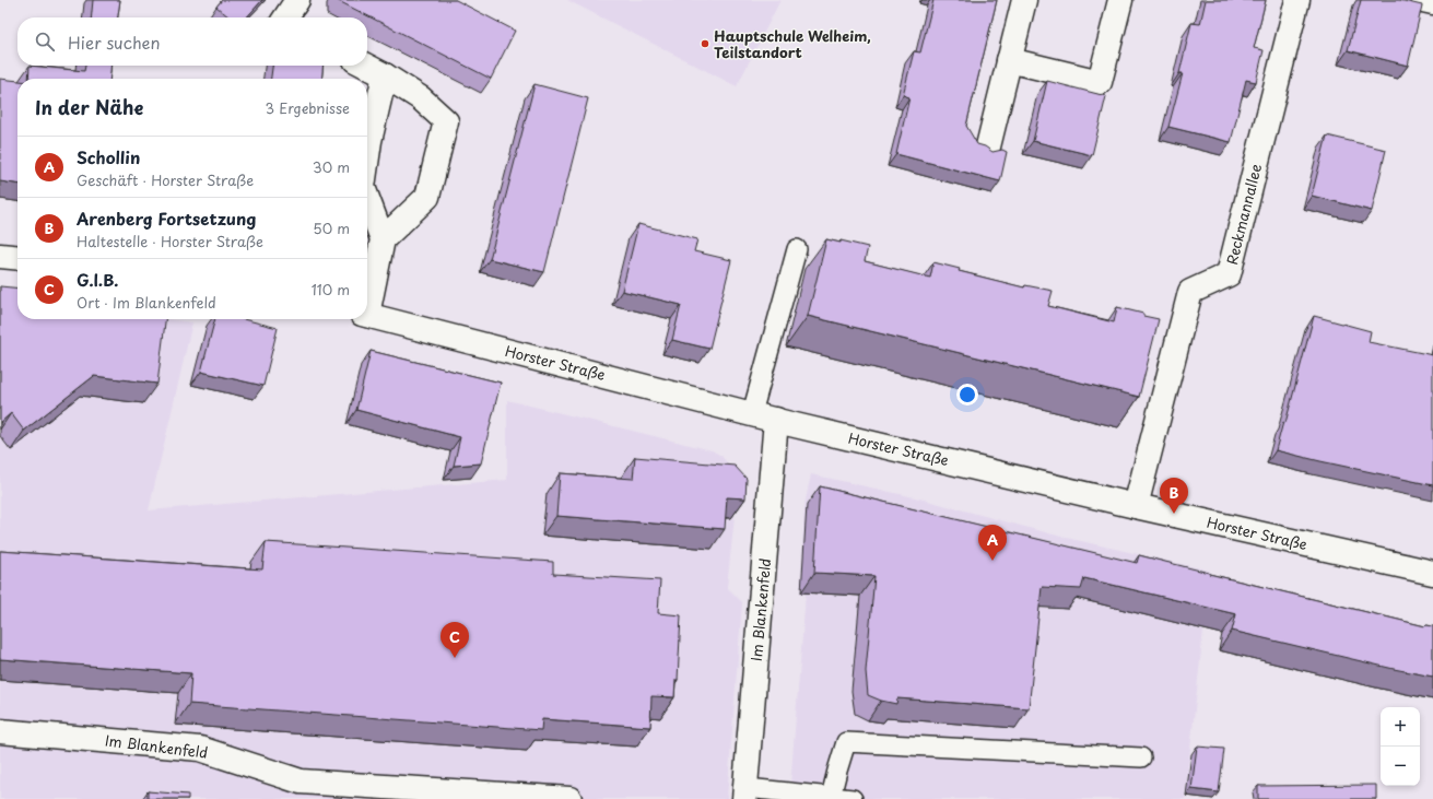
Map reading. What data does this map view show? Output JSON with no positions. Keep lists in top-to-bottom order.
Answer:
{
  "streets": {
    "street": ["Reckmannallee", "Horster Straße", "Im Blankenfeld"]
  },
  "crossings": [
    ["Reckmannallee", "Horster Straße"],
    ["Horster Straße", "Im Blankenfeld"]
  ],
  "places": ["Hauptschule Welheim, Teilstandort"],
  "page": {
    "search": "Hier suchen",
    "heading": ["In der Nähe", "3 Ergebnisse"],
    "list": [
      {
        "mark": "A",
        "name": "Schollin",
        "note": "Geschäft · Horster Straße",
        "value": "30 m"
      },
      {
        "mark": "B",
        "name": "Arenberg Fortsetzung",
        "note": "Haltestelle · Horster Straße",
        "value": "50 m"
      },
      {
        "mark": "C",
        "name": "G.I.B.",
        "note": "Ort · Im Blankenfeld",
        "value": "110 m"
      }
    ],
    "pins": ["B", "A", "C"],
    "map_buttons": ["+", "−"]
  }
}
